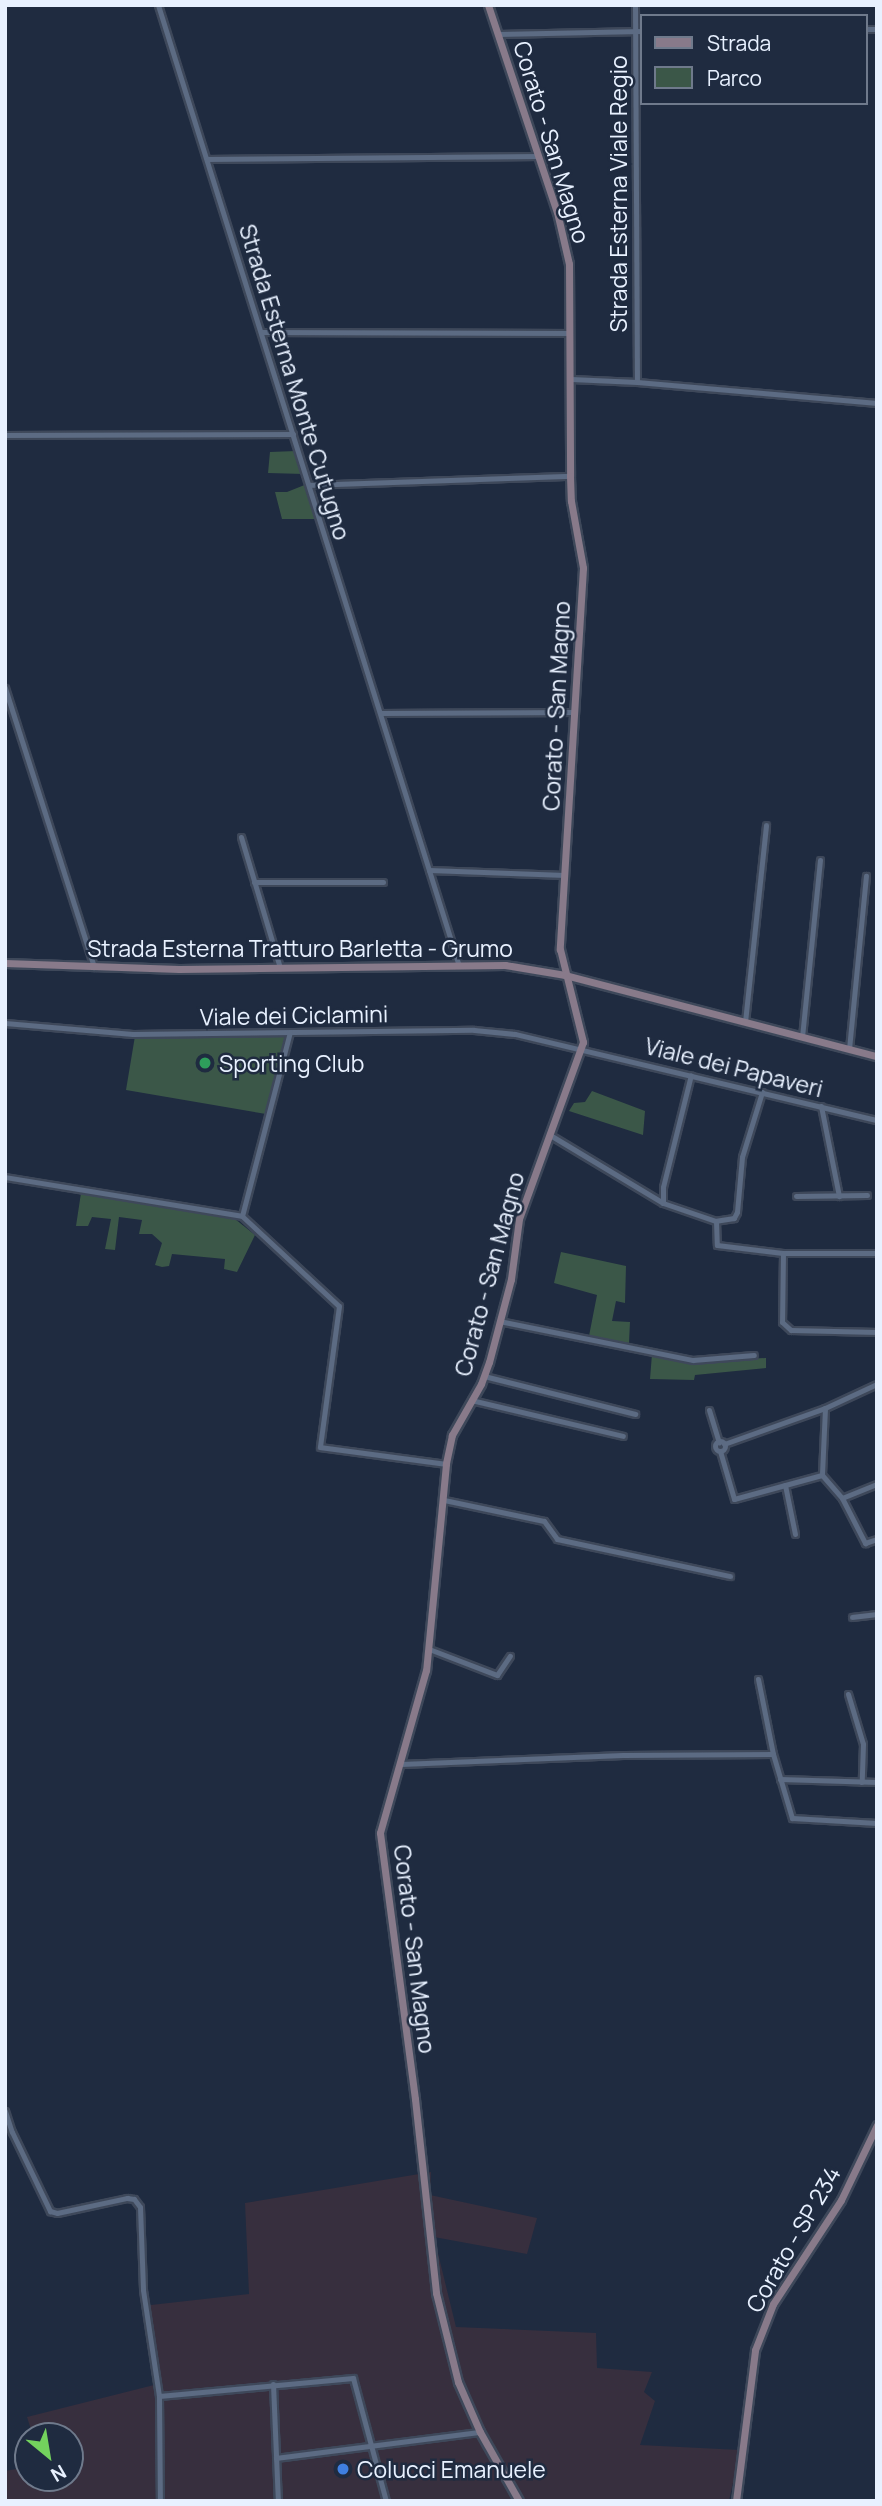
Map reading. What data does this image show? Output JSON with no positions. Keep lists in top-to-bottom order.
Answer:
{
  "streets": {
    "main road": ["Corato - San Magno", "Strada Esterna Tratturo Barletta - Grumo", "Corato - SP 234"],
    "street": [
      "Strada Esterna Viale Regio",
      "Strada Esterna Monte Cutugno",
      "Viale dei Ciclamini",
      "Viale dei Papaveri"
    ]
  },
  "crossings": [
    ["Corato - San Magno", "Strada Esterna Tratturo Barletta - Grumo"],
    ["Corato - San Magno", "Viale dei Ciclamini"],
    ["Corato - San Magno", "Viale dei Papaveri"],
    ["Strada Esterna Monte Cutugno", "Strada Esterna Tratturo Barletta - Grumo"],
    ["Viale dei Ciclamini", "Viale dei Papaveri"]
  ],
  "places": ["Sporting Club", "Colucci Emanuele"],
  "legend": ["Strada", "Parco"],
  "north": "bottom right"
}
